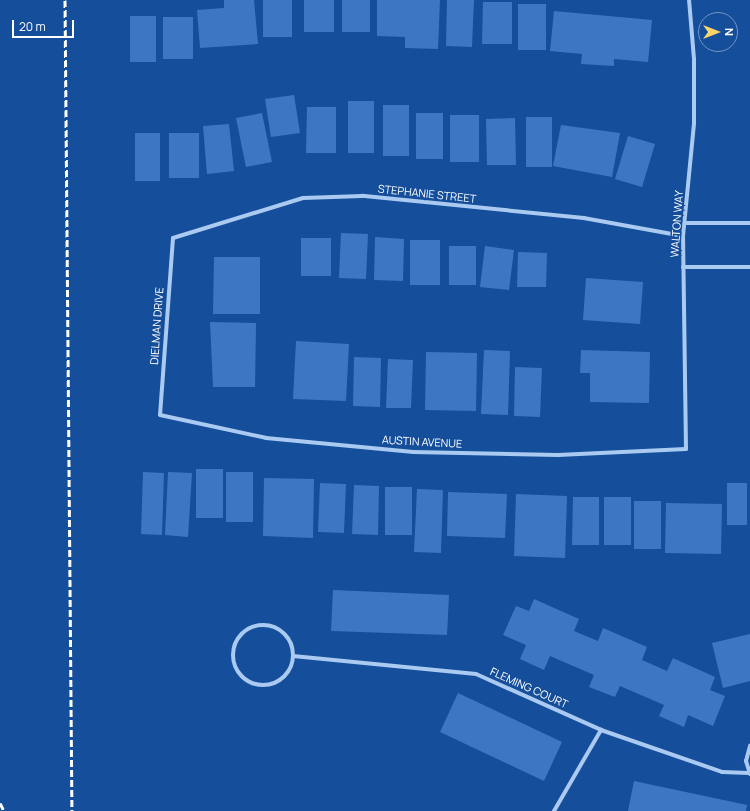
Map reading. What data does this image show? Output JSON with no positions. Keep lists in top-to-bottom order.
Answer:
{
  "streets": {
    "street": [
      "STEPHANIE STREET",
      "WALTON WAY",
      "DIELMAN DRIVE",
      "AUSTIN AVENUE",
      "FLEMING COURT"
    ]
  },
  "crossings": [
    ["STEPHANIE STREET", "WALTON WAY"],
    ["STEPHANIE STREET", "DIELMAN DRIVE"],
    ["WALTON WAY", "AUSTIN AVENUE"],
    ["DIELMAN DRIVE", "AUSTIN AVENUE"]
  ],
  "scale_bar": "20 m",
  "north": "right"
}
